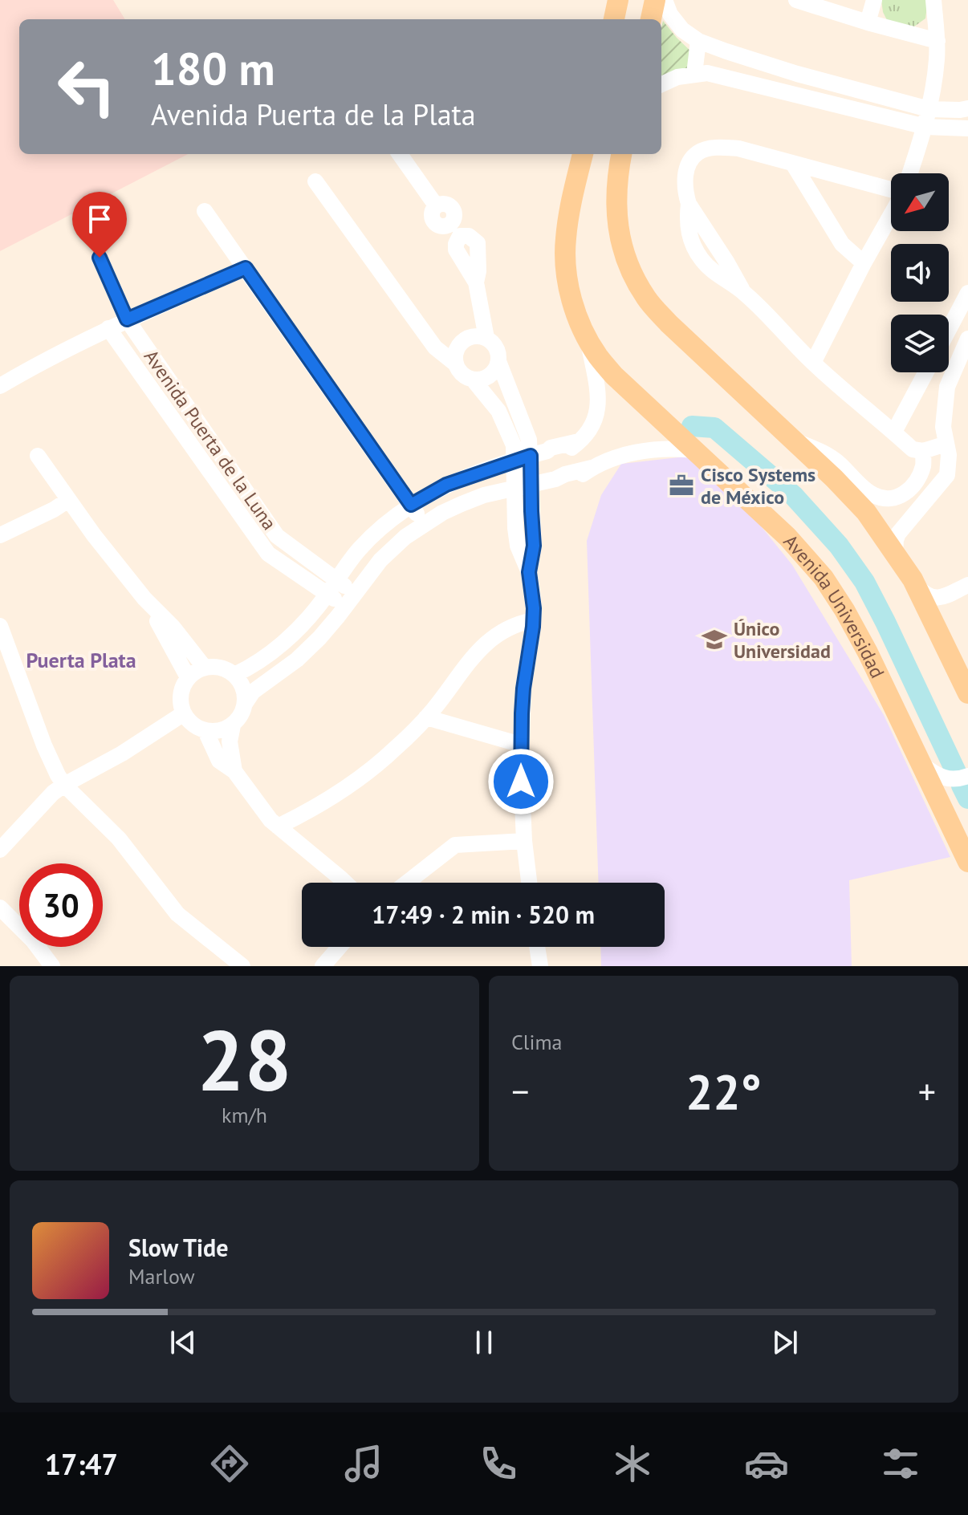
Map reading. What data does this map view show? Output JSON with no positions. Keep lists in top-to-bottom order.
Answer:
{
  "streets": {
    "main road": ["Avenida Universidad"],
    "street": ["Avenida Puerta de la Luna"]
  },
  "districts": ["Puerta Plata"],
  "places": {
    "office": ["Cisco Systems de México"],
    "school or university": ["Único Universidad"]
  },
  "north": "bottom left",
  "page": {
    "turn": ["180 m", "Avenida Puerta de la Plata"],
    "limit": "30",
    "trip": "17:49 · 2 min · 520 m",
    "tile": [
      ["28", "km/h"],
      "Clima"
    ],
    "heat": ["−", "22°", "+"],
    "song": ["Slow Tide", "Marlow"],
    "tabs": "17:47"
  }
}
